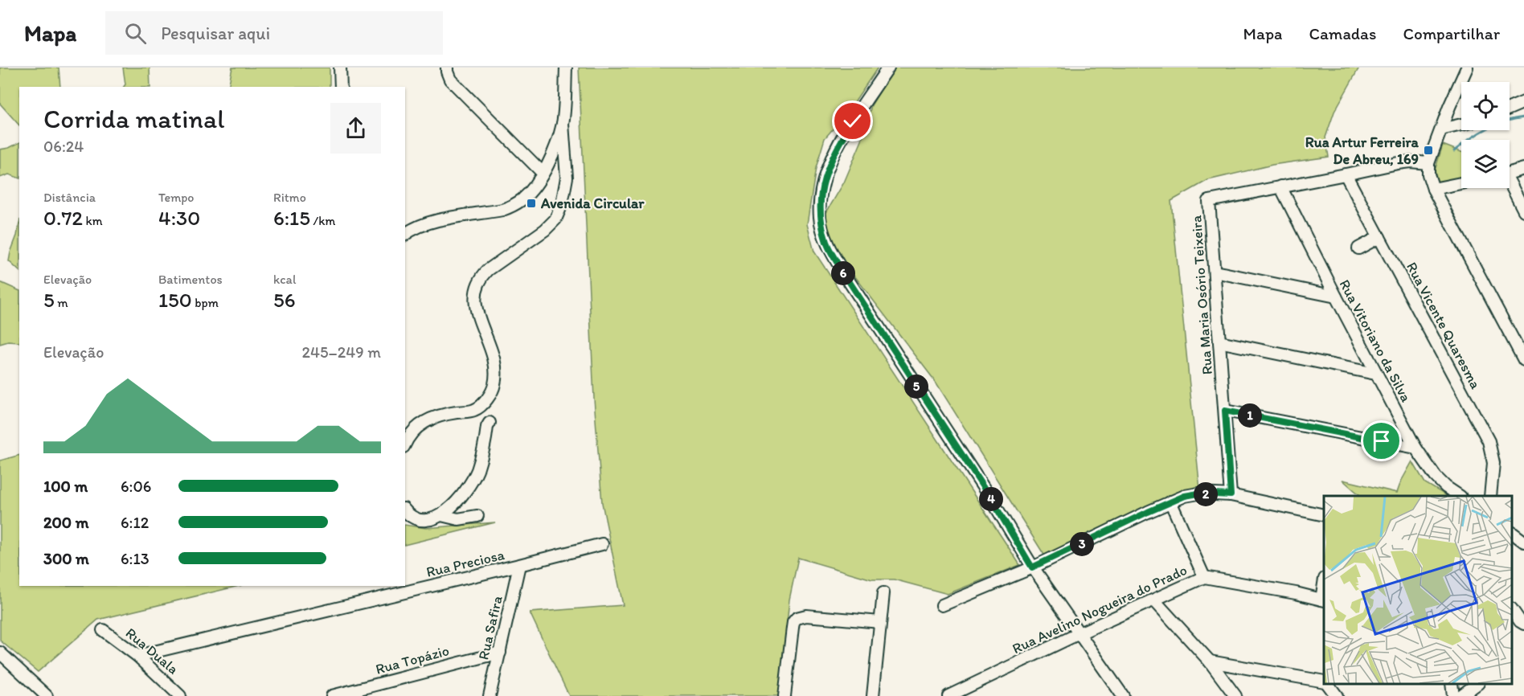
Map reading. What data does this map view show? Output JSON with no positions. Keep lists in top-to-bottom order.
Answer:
{
  "streets": {
    "street": [
      "Rua Maria Osório Teixeira",
      "Rua Vicente Quaresma",
      "Rua Vitoriano da Silva",
      "Rua Preciosa",
      "Rua Avelino Nogueira do Prado",
      "Rua Safira",
      "Rua Duala",
      "Rua Topázio"
    ]
  },
  "crossings": [
    ["Rua Maria Osório Teixeira", "Rua Vicente Quaresma"],
    ["Rua Maria Osório Teixeira", "Rua Vitoriano da Silva"],
    ["Rua Preciosa", "Rua Safira"],
    ["Rua Preciosa", "Rua Duala"],
    ["Rua Safira", "Rua Topázio"]
  ],
  "places": {
    "transit": ["Rua Artur Ferreira De Abreu, 169", "Avenida Circular"]
  },
  "page": {
    "header": "Mapa",
    "search": "Pesquisar aqui",
    "nav": ["Mapa", "Camadas", "Compartilhar"],
    "heading": ["Corrida matinal", "06:24"],
    "stats": [
      ["Distância", "0.72 km"],
      ["Tempo", "4:30"],
      ["Ritmo", "6:15 /km"],
      ["Elevação", "5 m"],
      ["Batimentos", "150 bpm"],
      ["kcal", "56"]
    ],
    "pins": [
      "6",
      "5",
      "1",
      "2",
      "4",
      "3"
    ],
    "chart": ["Elevação", "245–249 m"],
    "list": [
      {
        "name": "100 m",
        "note": "6:06"
      },
      {
        "name": "200 m",
        "note": "6:12"
      },
      {
        "name": "300 m",
        "note": "6:13"
      }
    ]
  }
}
